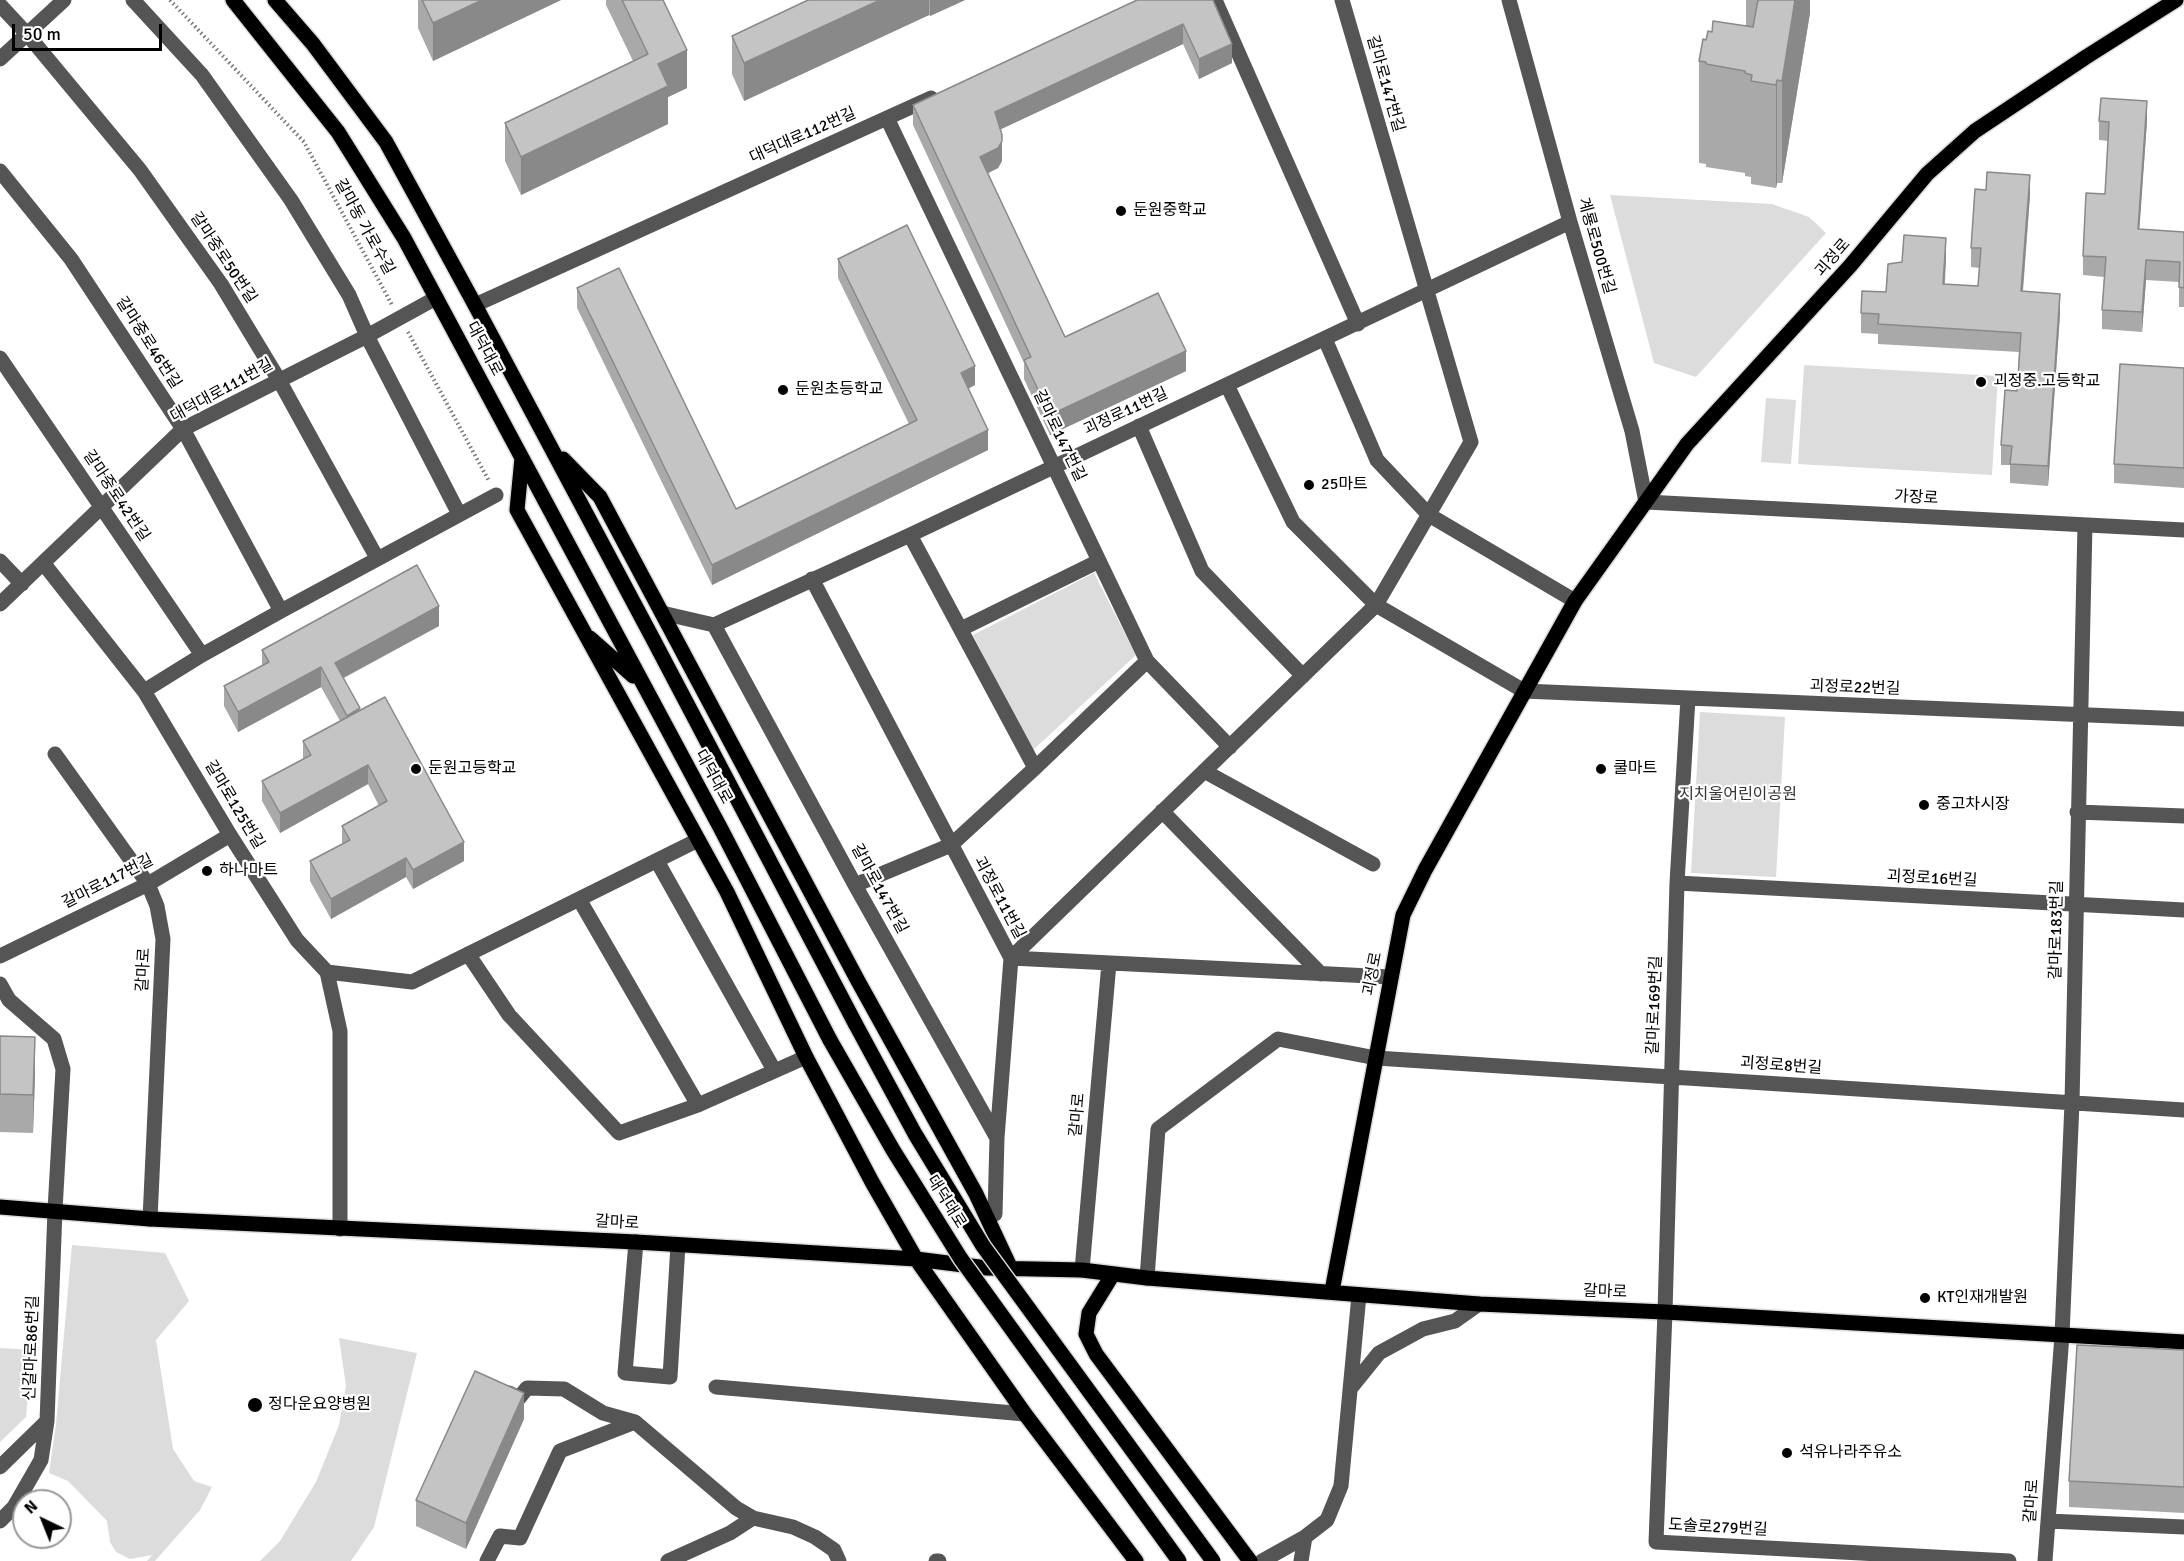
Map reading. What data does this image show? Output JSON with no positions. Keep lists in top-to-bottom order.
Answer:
{
  "streets": {
    "main road": ["괴정로", "대덕대로", "갈마로"],
    "street": [
      "갈마로147번길",
      "대덕대로112번길",
      "계룡로500번길",
      "갈마중로50번길",
      "갈마중로46번길",
      "대덕대로111번길",
      "괴정로11번길",
      "갈마중로42번길",
      "가장로",
      "괴정로22번길",
      "갈마로125번길",
      "괴정로16번길",
      "갈마로117번길",
      "갈마로183번길",
      "갈마로169번길",
      "괴정로8번길",
      "신갈마로86번길",
      "도솔로279번길"
    ],
    "path": ["갈마동 가로수길"]
  },
  "crossings": [
    ["갈마로147번길", "대덕대로112번길"],
    ["갈마로147번길", "괴정로11번길"],
    ["대덕대로112번길", "대덕대로"],
    ["갈마동 가로수길", "대덕대로111번길"],
    ["계룡로500번길", "괴정로"],
    ["계룡로500번길", "괴정로11번길"],
    ["계룡로500번길", "가장로"],
    ["갈마중로50번길", "대덕대로111번길"],
    ["괴정로", "괴정로11번길"],
    ["괴정로", "가장로"],
    ["괴정로", "괴정로22번길"],
    ["괴정로", "갈마로"],
    ["괴정로", "괴정로8번길"],
    ["갈마중로46번길", "대덕대로111번길"],
    ["대덕대로", "대덕대로111번길"],
    ["대덕대로111번길", "갈마중로42번길"],
    ["대덕대로111번길", "갈마로125번길"],
    ["괴정로11번길", "갈마로"],
    ["가장로", "갈마로183번길"],
    ["괴정로22번길", "갈마로183번길"],
    ["괴정로22번길", "갈마로169번길"],
    ["갈마로125번길", "갈마로117번길"],
    ["괴정로16번길", "갈마로183번길"],
    ["괴정로16번길", "갈마로169번길"],
    ["갈마로117번길", "갈마로"],
    ["갈마로183번길", "갈마로"],
    ["갈마로183번길", "괴정로8번길"],
    ["갈마로", "갈마로169번길"],
    ["갈마로", "신갈마로86번길"],
    ["갈마로", "도솔로279번길"],
    ["갈마로169번길", "괴정로8번길"],
    ["갈마로169번길", "도솔로279번길"]
  ],
  "parks": ["지치울어린이공원"],
  "places": [
    "둔원중학교",
    "괴정중.고등학교",
    "둔원초등학교",
    "25마트",
    "둔원고등학교",
    "쿨마트",
    "중고차시장",
    "하나마트",
    "KT인재개발원",
    "정다운요양병원",
    "석유나라주유소"
  ],
  "scale_bar": "50 m",
  "north": "top left"
}
